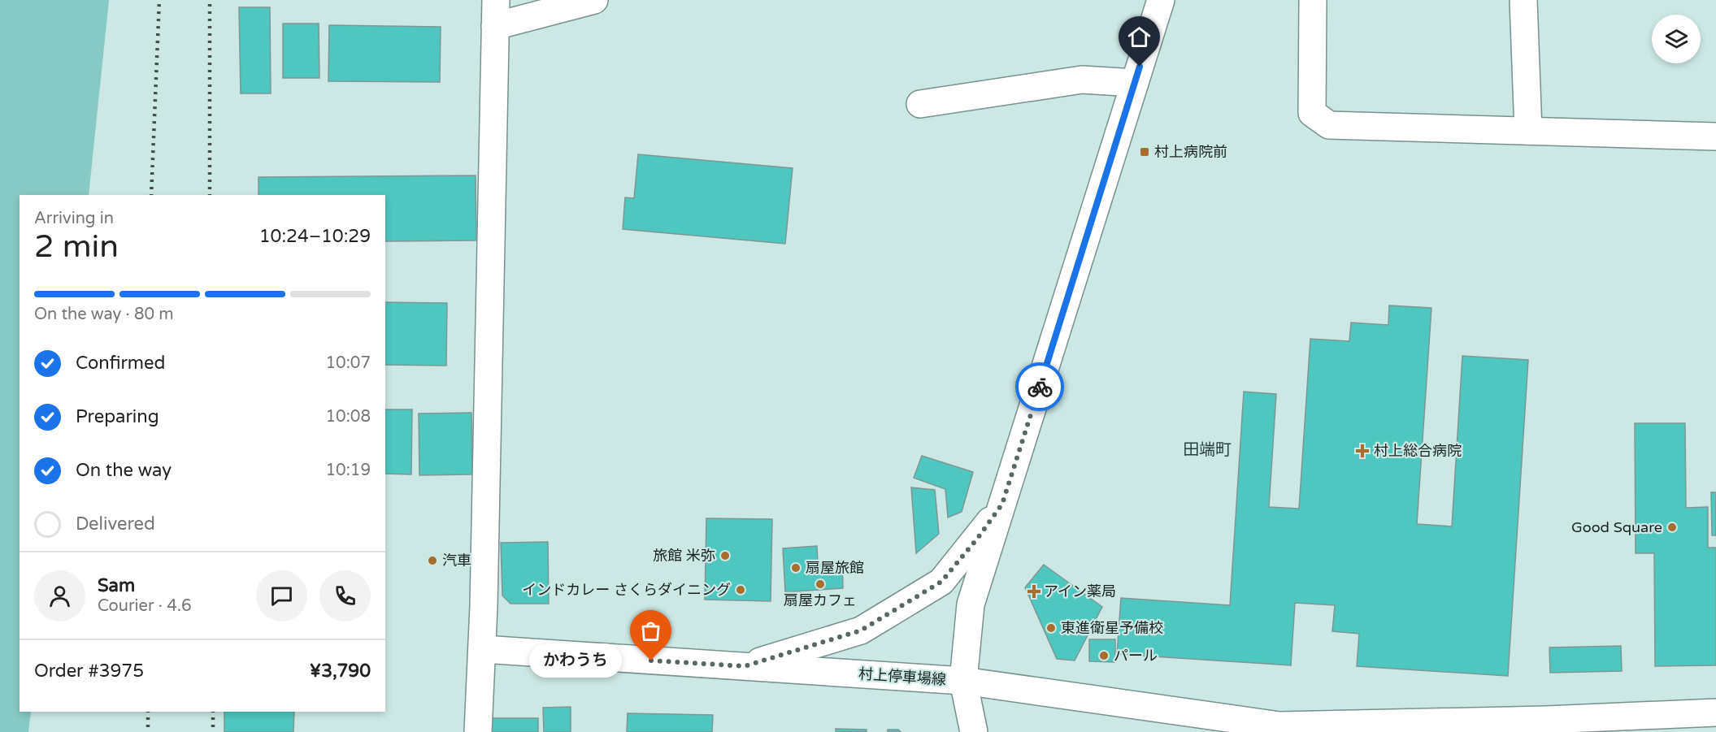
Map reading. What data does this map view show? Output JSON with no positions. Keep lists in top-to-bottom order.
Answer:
{
  "streets": {
    "street": ["村上停車場線"]
  },
  "districts": ["田端町"],
  "places": {
    "transit": ["村上病院前"],
    "health": ["村上総合病院", "アイン薬局"],
    "other": [
      "Good Square",
      "旅館 米弥",
      "汽車",
      "扇屋旅館",
      "扇屋カフェ",
      "インドカレー さくらダイニング",
      "東進衛星予備校",
      "パール",
      "かわうち"
    ]
  },
  "page": {
    "heading": ["2 min", "Arriving in", "10:24–10:29"],
    "panel": [
      "Sam",
      "Courier · 4.6",
      "Order #3975",
      "¥3,790"
    ],
    "bar": "On the way · 80 m",
    "list": [
      ["Confirmed", "10:07"],
      ["Preparing", "10:08"],
      ["On the way", "10:19"],
      "Delivered"
    ],
    "bubble": "かわうち"
  }
}
